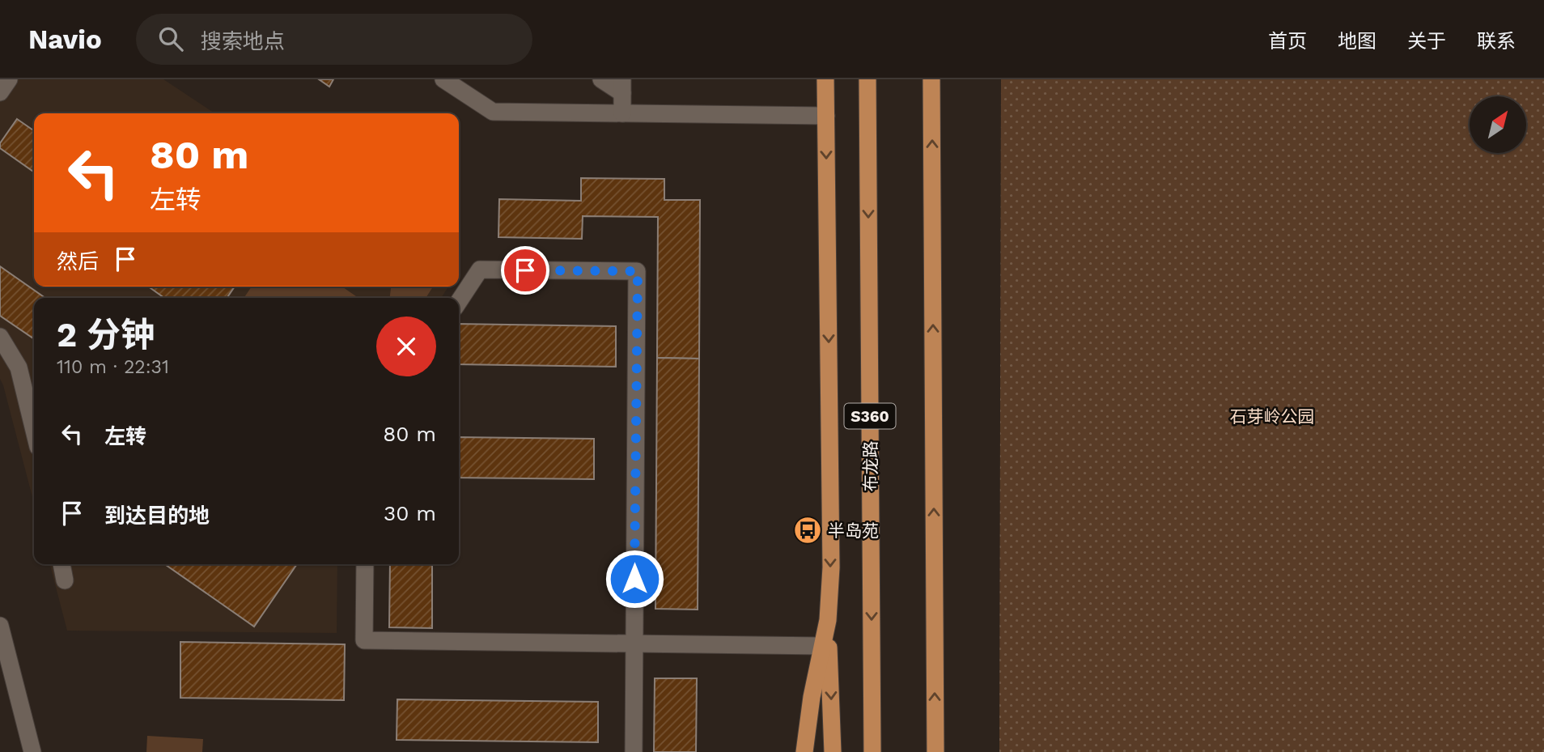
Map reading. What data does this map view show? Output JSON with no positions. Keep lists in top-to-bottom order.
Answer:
{
  "streets": {
    "main road": ["S360", "布龙路"]
  },
  "parks": ["石芽岭公园"],
  "places": {
    "bus stop": ["半岛苑"]
  },
  "north": "top right",
  "page": {
    "header": "Navio",
    "search": "搜索地点",
    "nav": [
      "首页",
      "地图",
      "关于",
      "联系"
    ],
    "turn": ["80 m", "左转"],
    "then": "然后",
    "heading": ["2 分钟", "110 m · 22:31"],
    "list": [
      {
        "name": "左转",
        "value": "80 m"
      },
      {
        "name": "到达目的地",
        "value": "30 m"
      }
    ]
  }
}
